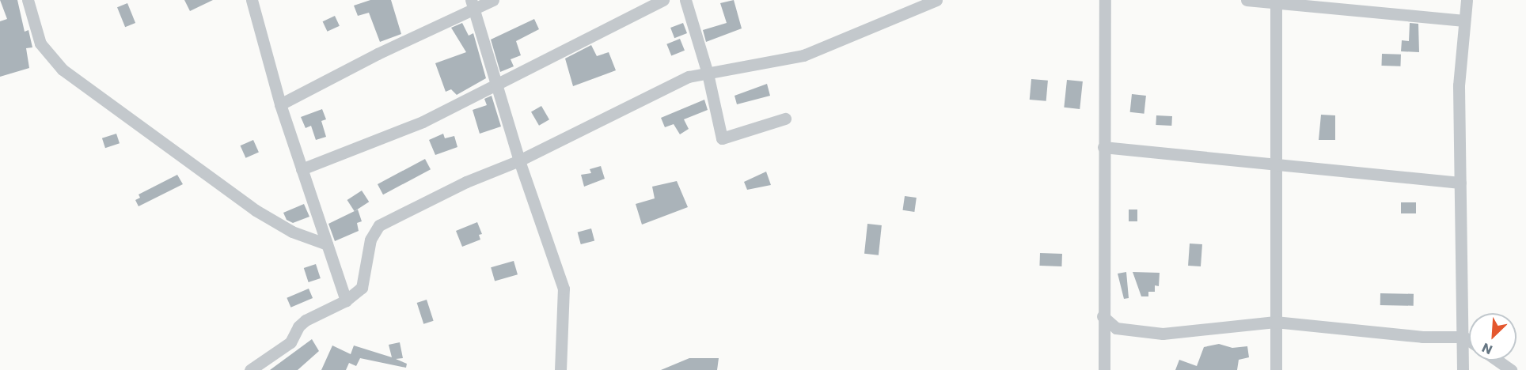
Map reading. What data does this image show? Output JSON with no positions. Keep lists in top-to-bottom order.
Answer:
{
  "north": "bottom left"
}
